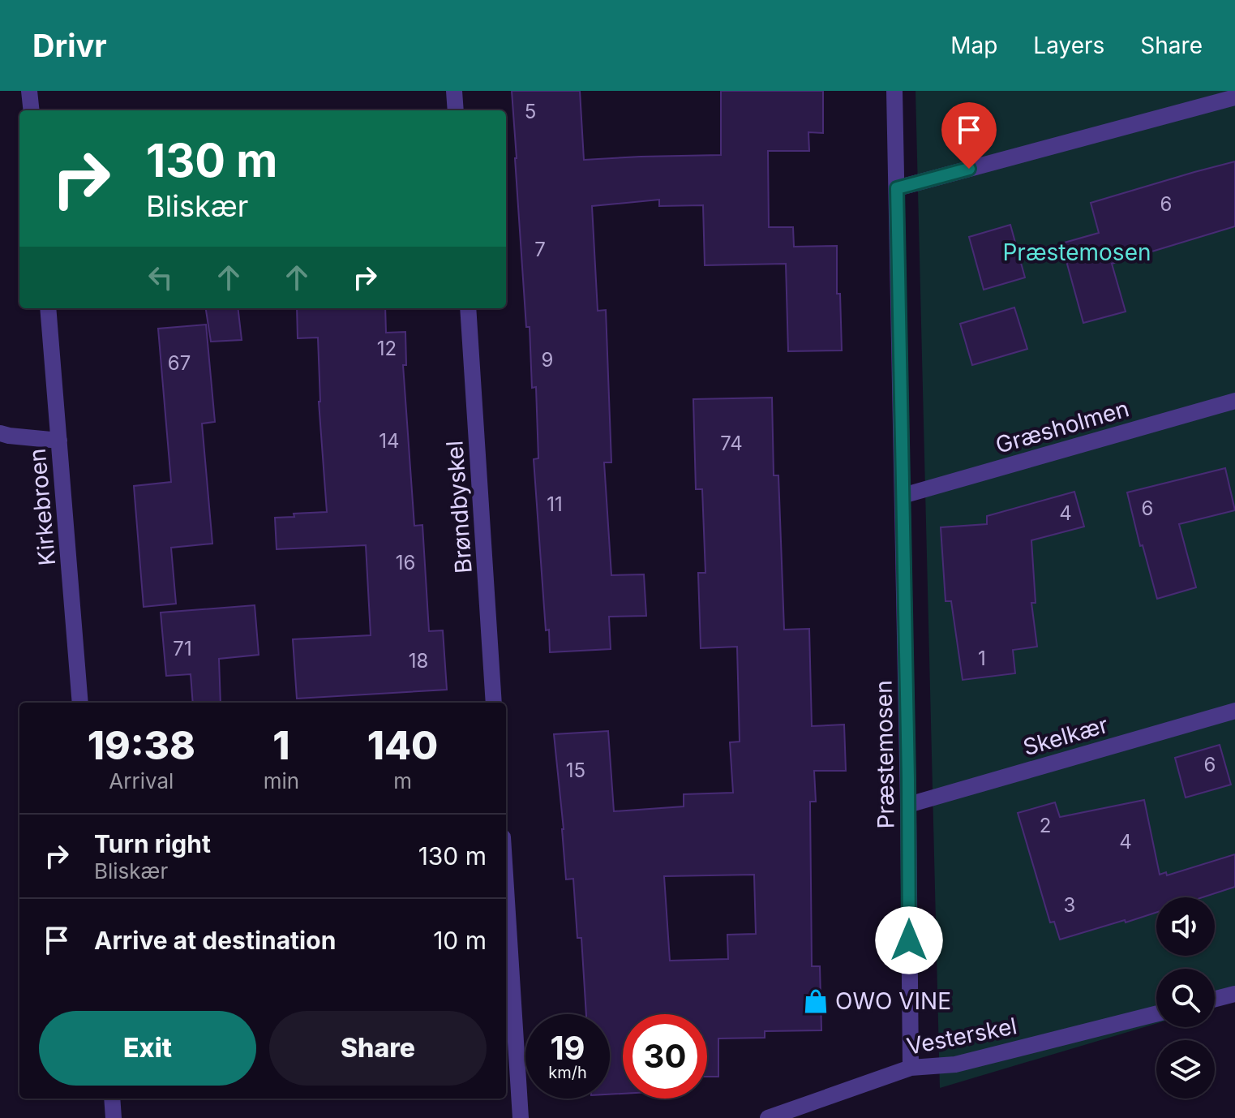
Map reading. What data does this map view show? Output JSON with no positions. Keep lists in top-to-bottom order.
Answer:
{
  "streets": {
    "street": [
      "Græsholmen",
      "Kirkebroen",
      "Brøndbyskel",
      "Skelkær",
      "Præstemosen",
      "Vesterskel"
    ]
  },
  "crossings": [
    ["Græsholmen", "Præstemosen"],
    ["Skelkær", "Præstemosen"],
    ["Præstemosen", "Vesterskel"]
  ],
  "parks": ["Præstemosen"],
  "places": {
    "shop": ["OWO VINE"]
  },
  "house_numbers": [
    "5",
    "6",
    "7",
    "12",
    "9",
    "67",
    "14",
    "74",
    "11",
    "6",
    "4",
    "16",
    "71",
    "1",
    "18",
    "6",
    "15",
    "2",
    "4",
    "3"
  ],
  "page": {
    "header": "Drivr",
    "nav": ["Map", "Layers", "Share"],
    "turn": ["130 m", "Bliskær"],
    "eta": [
      "19:38",
      "Arrival",
      "1",
      "min",
      "140",
      "m"
    ],
    "list": [
      {
        "name": "Turn right",
        "note": "Bliskær",
        "value": "130 m"
      },
      {
        "name": "Arrive at destination",
        "value": "10 m"
      }
    ],
    "buttons": ["Exit", "Share"],
    "speed": "19 km/h",
    "limit": "30"
  }
}
